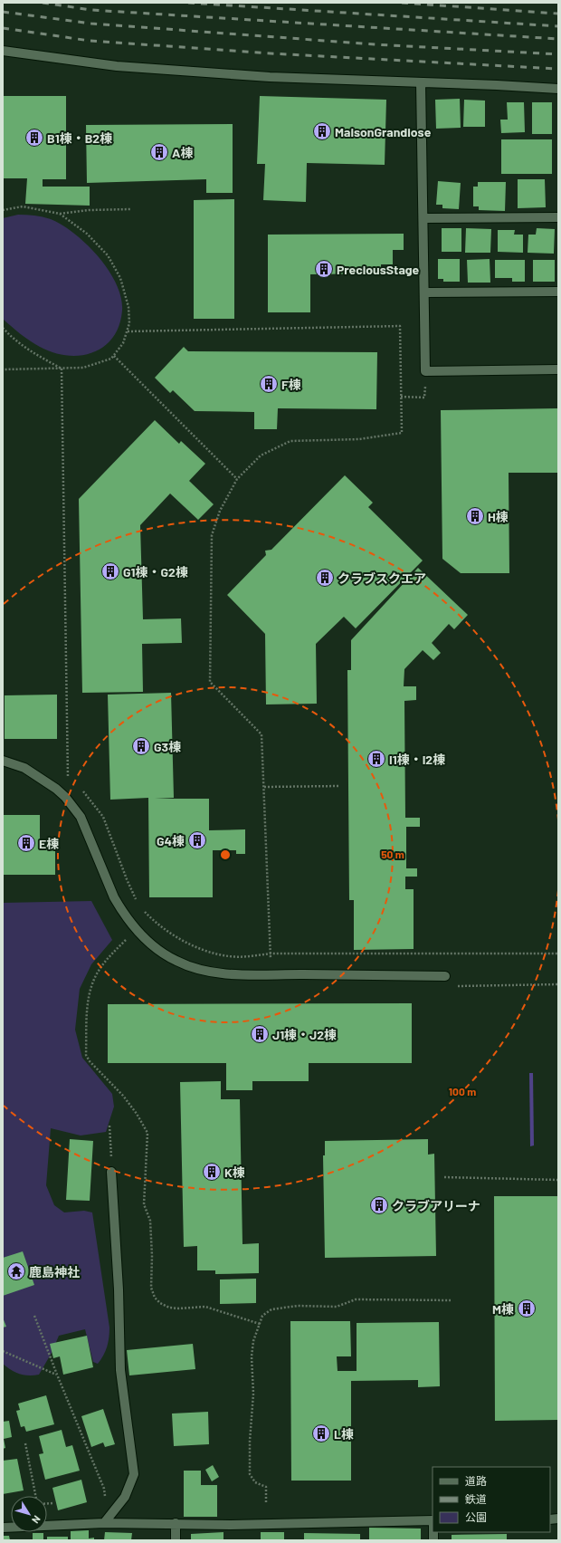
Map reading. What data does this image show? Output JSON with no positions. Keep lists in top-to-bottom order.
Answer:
{
  "places": {
    "building": [
      "MaisonGrandiose",
      "B1棟・B2棟",
      "A棟",
      "PreciousStage",
      "F棟",
      "H棟",
      "G1棟・G2棟",
      "クラブスクエア",
      "G3棟",
      "I1棟・I2棟",
      "G4棟",
      "E棟",
      "J1棟・J2棟",
      "K棟",
      "クラブアリーナ",
      "M棟",
      "L棟"
    ],
    "temple": ["鹿島神社"]
  },
  "legend": ["道路", "鉄道", "公園"],
  "north": "bottom right",
  "rings": ["50 m", "100 m"]
}
